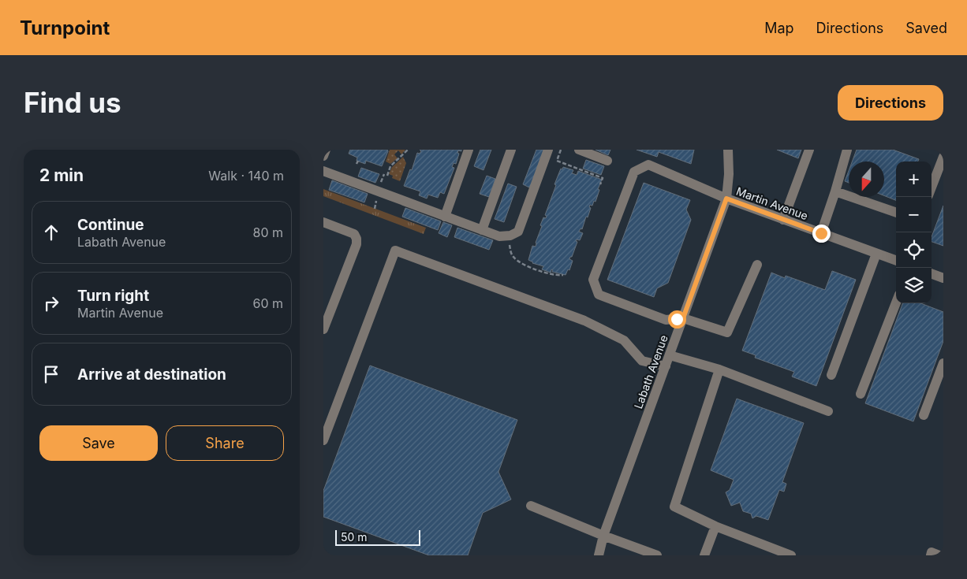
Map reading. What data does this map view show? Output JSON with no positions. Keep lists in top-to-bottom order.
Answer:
{
  "streets": {
    "street": ["Martin Avenue", "Labath Avenue"]
  },
  "crossings": [
    ["Martin Avenue", "Labath Avenue"]
  ],
  "scale_bar": "50 m",
  "north": "bottom",
  "page": {
    "header": "Turnpoint",
    "nav": ["Map", "Directions", "Saved"],
    "buttons": [
      "Directions",
      ["Save", "Share"]
    ],
    "title": "Find us",
    "heading": ["2 min", "Walk · 140 m"],
    "map_buttons": ["+", "−"],
    "list": [
      ["Continue", "Labath Avenue", "80 m"],
      ["Turn right", "Martin Avenue", "60 m"],
      "Arrive at destination"
    ],
    "scale": "50 m"
  }
}
